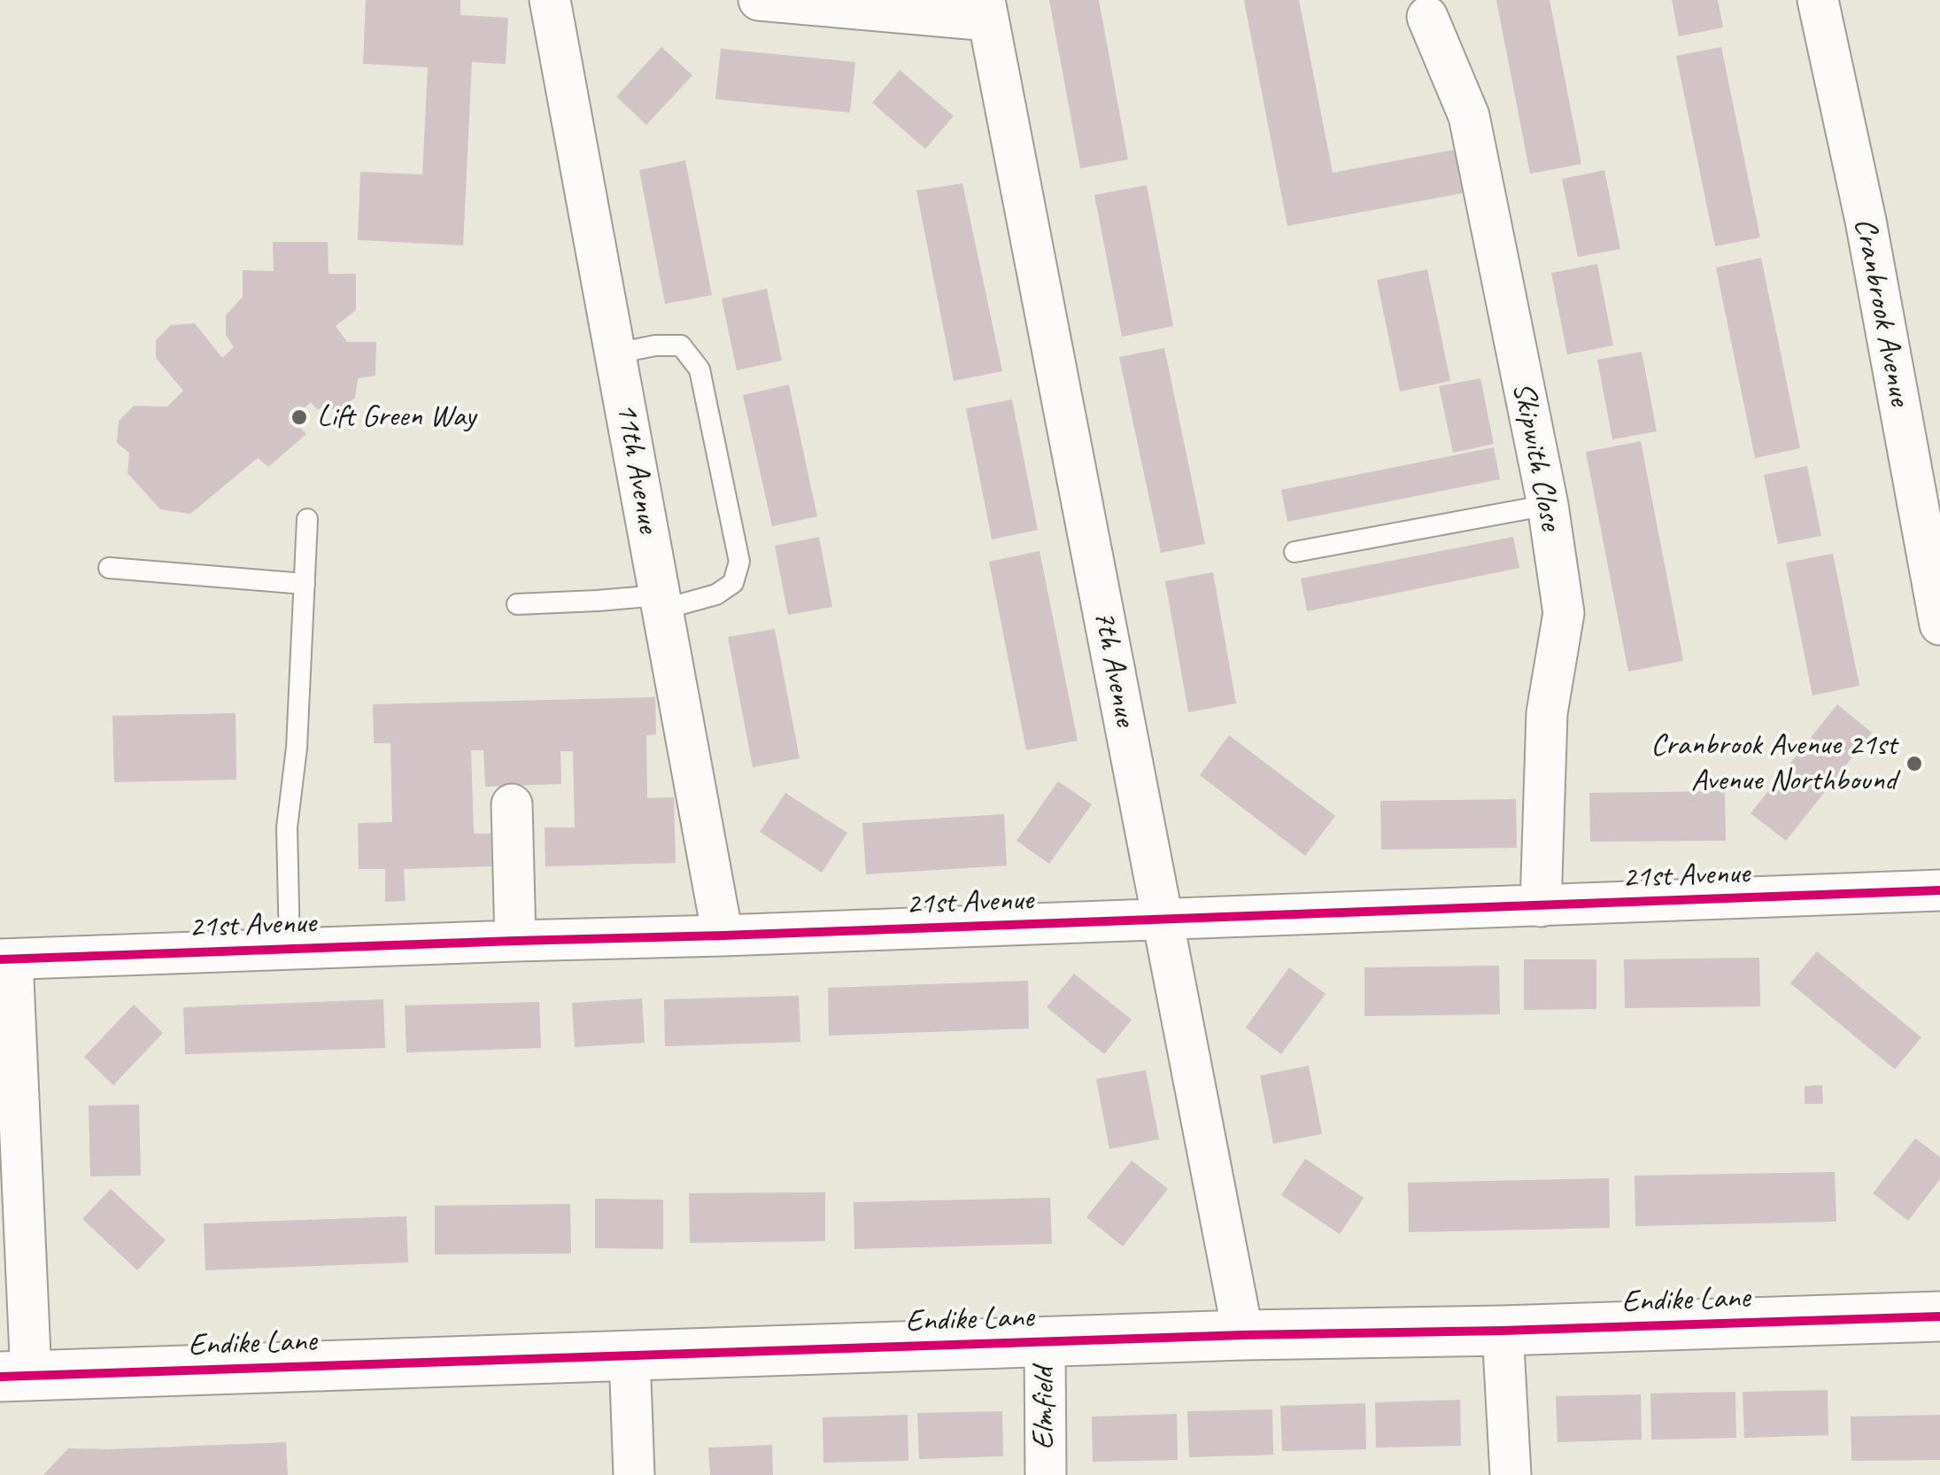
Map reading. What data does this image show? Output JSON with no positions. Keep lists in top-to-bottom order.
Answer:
{
  "streets": {
    "street": [
      "Cranbrook Avenue",
      "Skipwith Close",
      "11th Avenue",
      "7th Avenue",
      "21st Avenue",
      "Endike Lane",
      "Elmfield"
    ]
  },
  "crossings": [
    ["Skipwith Close", "21st Avenue"],
    ["11th Avenue", "21st Avenue"],
    ["7th Avenue", "21st Avenue"],
    ["7th Avenue", "Endike Lane"],
    ["Endike Lane", "Elmfield"]
  ],
  "places": ["Lift Green Way", "Cranbrook Avenue 21st Avenue Northbound"]
}
